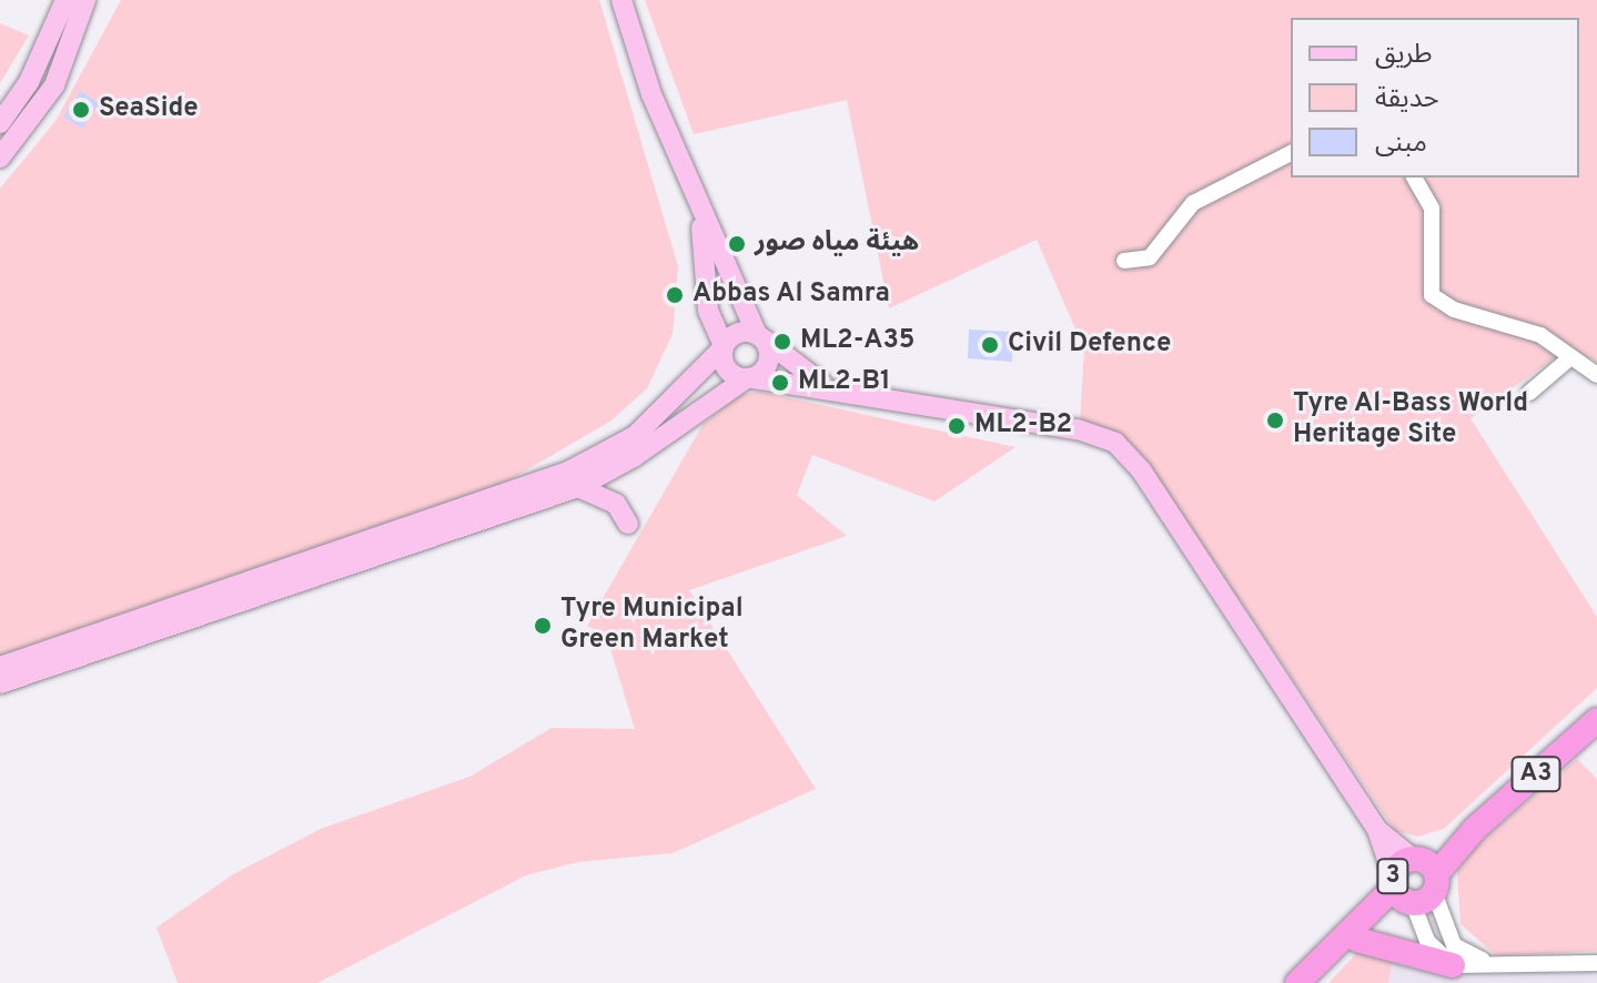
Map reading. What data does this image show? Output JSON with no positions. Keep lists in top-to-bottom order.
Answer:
{
  "streets": {
    "highway": ["A3"]
  },
  "places": [
    "SeaSide",
    "هيئة مياه صور",
    "Abbas Al Samra",
    "ML2-A35",
    "Civil Defence",
    "ML2-B1",
    "Tyre Al-Bass World Heritage Site",
    "ML2-B2",
    "Tyre Municipal Green Market"
  ],
  "legend": ["طريق", "حديقة", "مبنى"]
}
